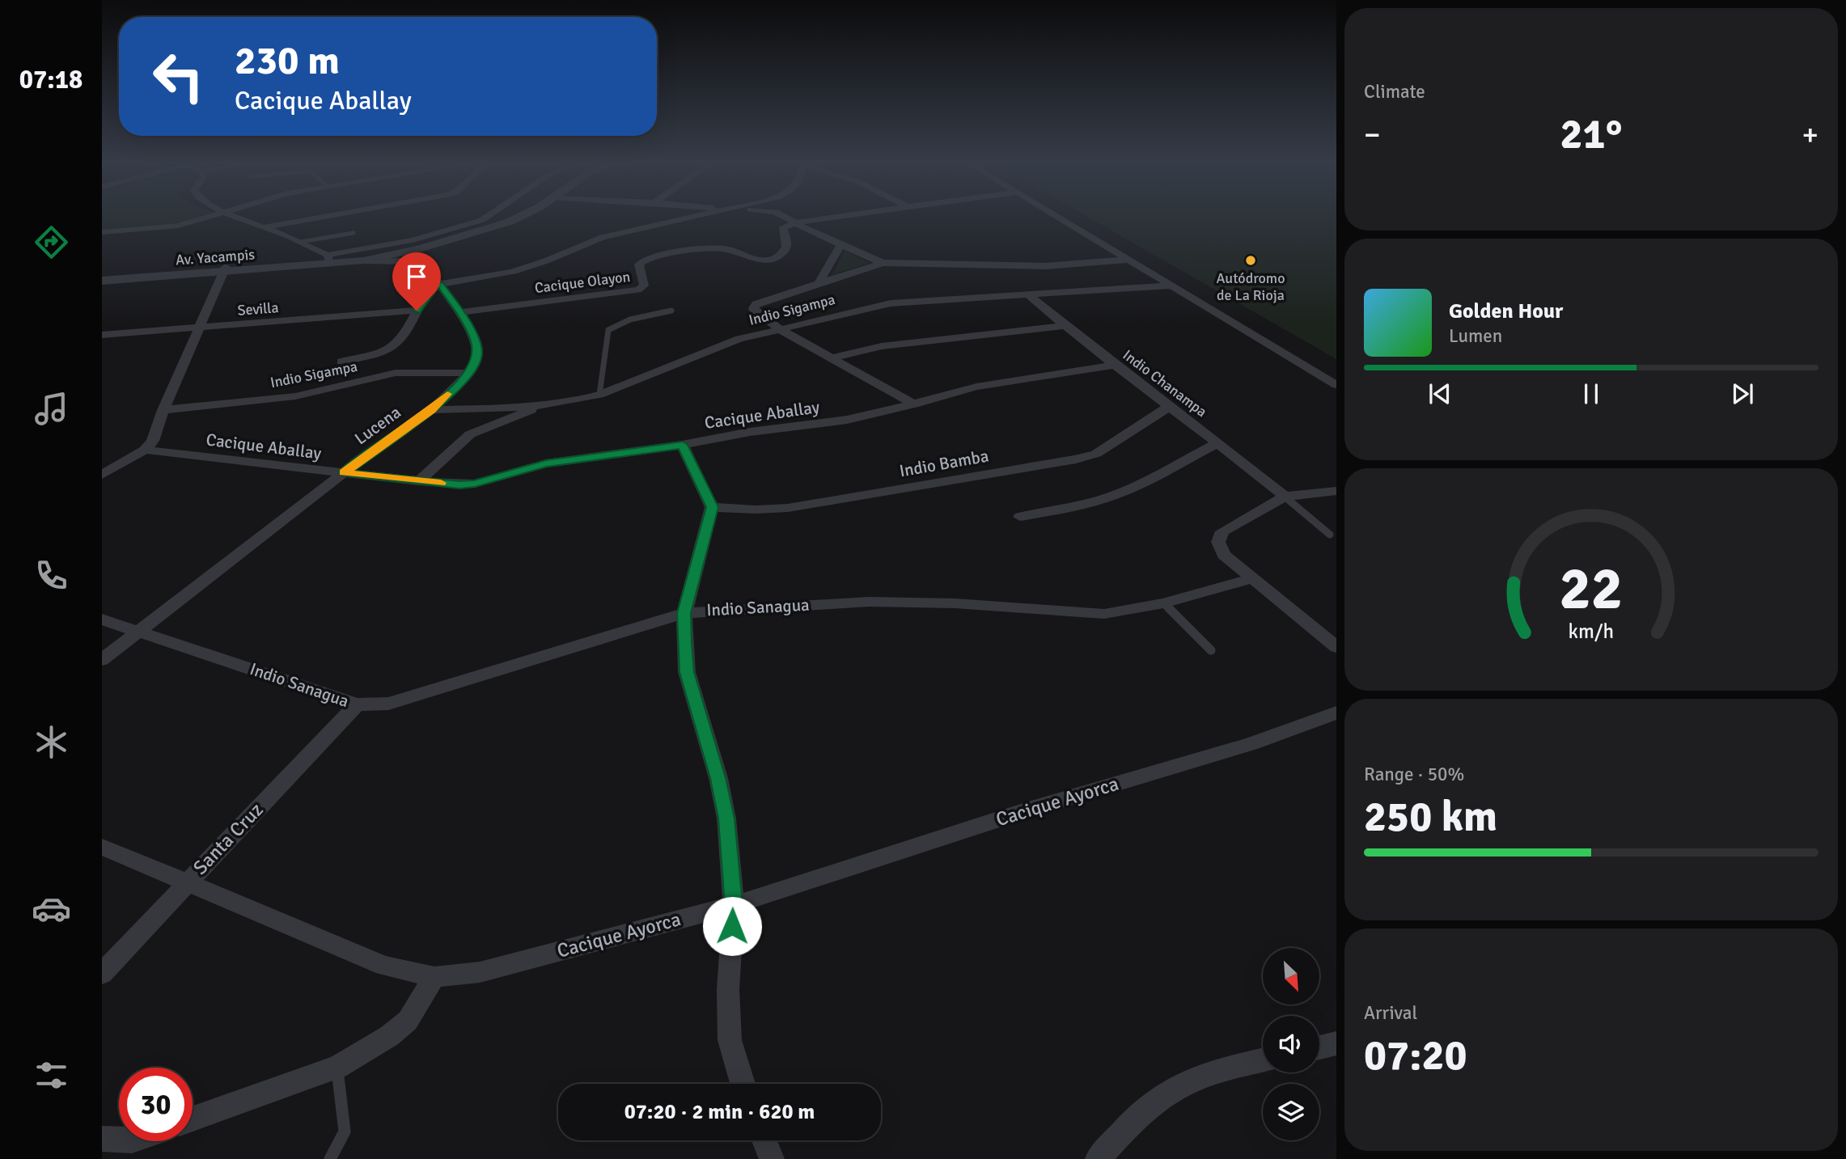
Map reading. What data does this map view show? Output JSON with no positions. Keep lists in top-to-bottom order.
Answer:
{
  "streets": {
    "street": [
      "Av. Yacampis",
      "Cacique Olayon",
      "Sevilla",
      "Indio Sigampa",
      "Indio Chanampa",
      "Cacique Aballay",
      "Lucena",
      "Indio Bamba",
      "Indio Sanagua",
      "Cacique Ayorca",
      "Santa Cruz"
    ]
  },
  "crossings": [
    ["Av. Yacampis", "Lucena"],
    ["Cacique Olayon", "Lucena"],
    ["Indio Sigampa", "Indio Chanampa"],
    ["Indio Sigampa", "Lucena"],
    ["Indio Chanampa", "Cacique Aballay"],
    ["Indio Chanampa", "Indio Bamba"],
    ["Cacique Aballay", "Lucena"],
    ["Lucena", "Indio Sanagua"],
    ["Indio Sanagua", "Santa Cruz"],
    ["Cacique Ayorca", "Santa Cruz"]
  ],
  "places": ["Autódromo de La Rioja"],
  "north": "bottom right",
  "page": {
    "tabs": "07:18",
    "tile": [
      "Climate",
      ["Range · 50%", "250 km"],
      ["Arrival", "07:20"]
    ],
    "turn": ["230 m", "Cacique Aballay"],
    "heat": ["−", "21°", "+"],
    "song": ["Golden Hour", "Lumen"],
    "limit": "30",
    "trip": "07:20 · 2 min · 620 m",
    "gauge": ["22", "km/h"]
  }
}
